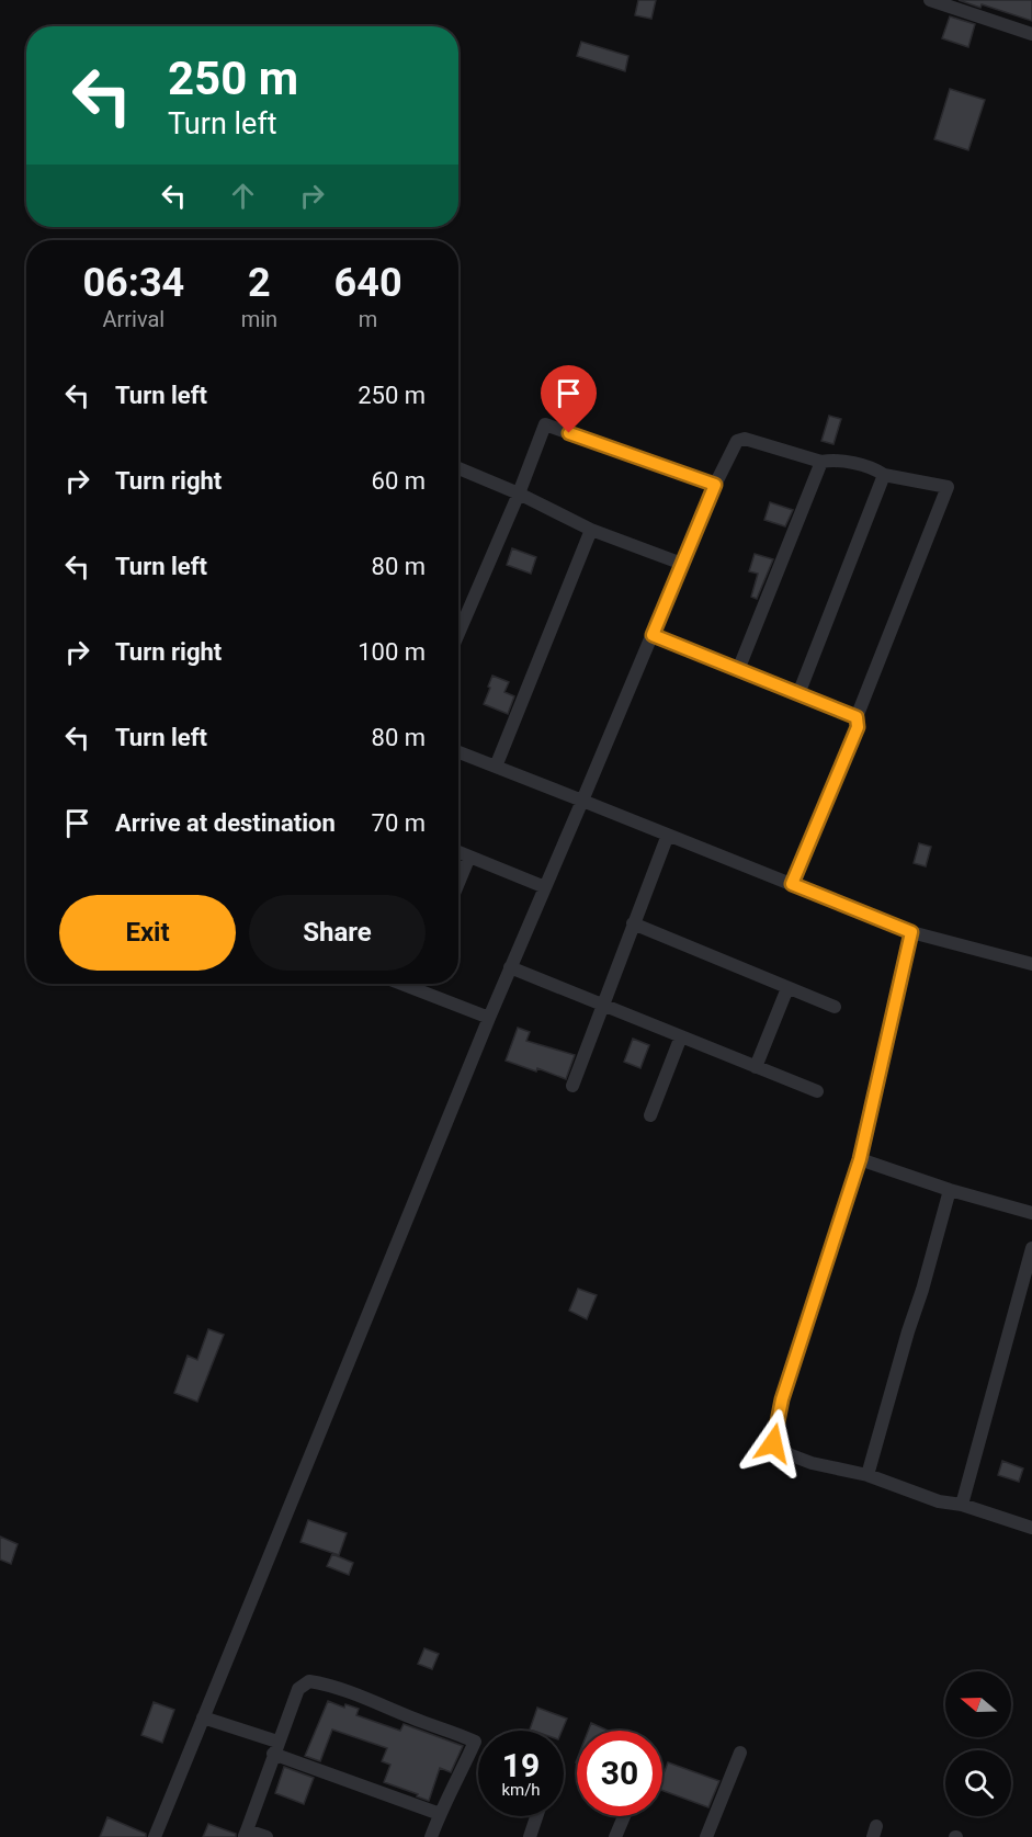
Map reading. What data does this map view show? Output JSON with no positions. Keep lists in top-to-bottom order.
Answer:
{
  "north": "left",
  "page": {
    "turn": ["250 m", "Turn left"],
    "eta": [
      "06:34",
      "Arrival",
      "2",
      "min",
      "640",
      "m"
    ],
    "list": [
      {
        "name": "Turn left",
        "value": "250 m"
      },
      {
        "name": "Turn right",
        "value": "60 m"
      },
      {
        "name": "Turn left",
        "value": "80 m"
      },
      {
        "name": "Turn right",
        "value": "100 m"
      },
      {
        "name": "Turn left",
        "value": "80 m"
      },
      {
        "name": "Arrive at destination",
        "value": "70 m"
      }
    ],
    "buttons": ["Exit", "Share"],
    "speed": "19 km/h",
    "limit": "30"
  }
}
